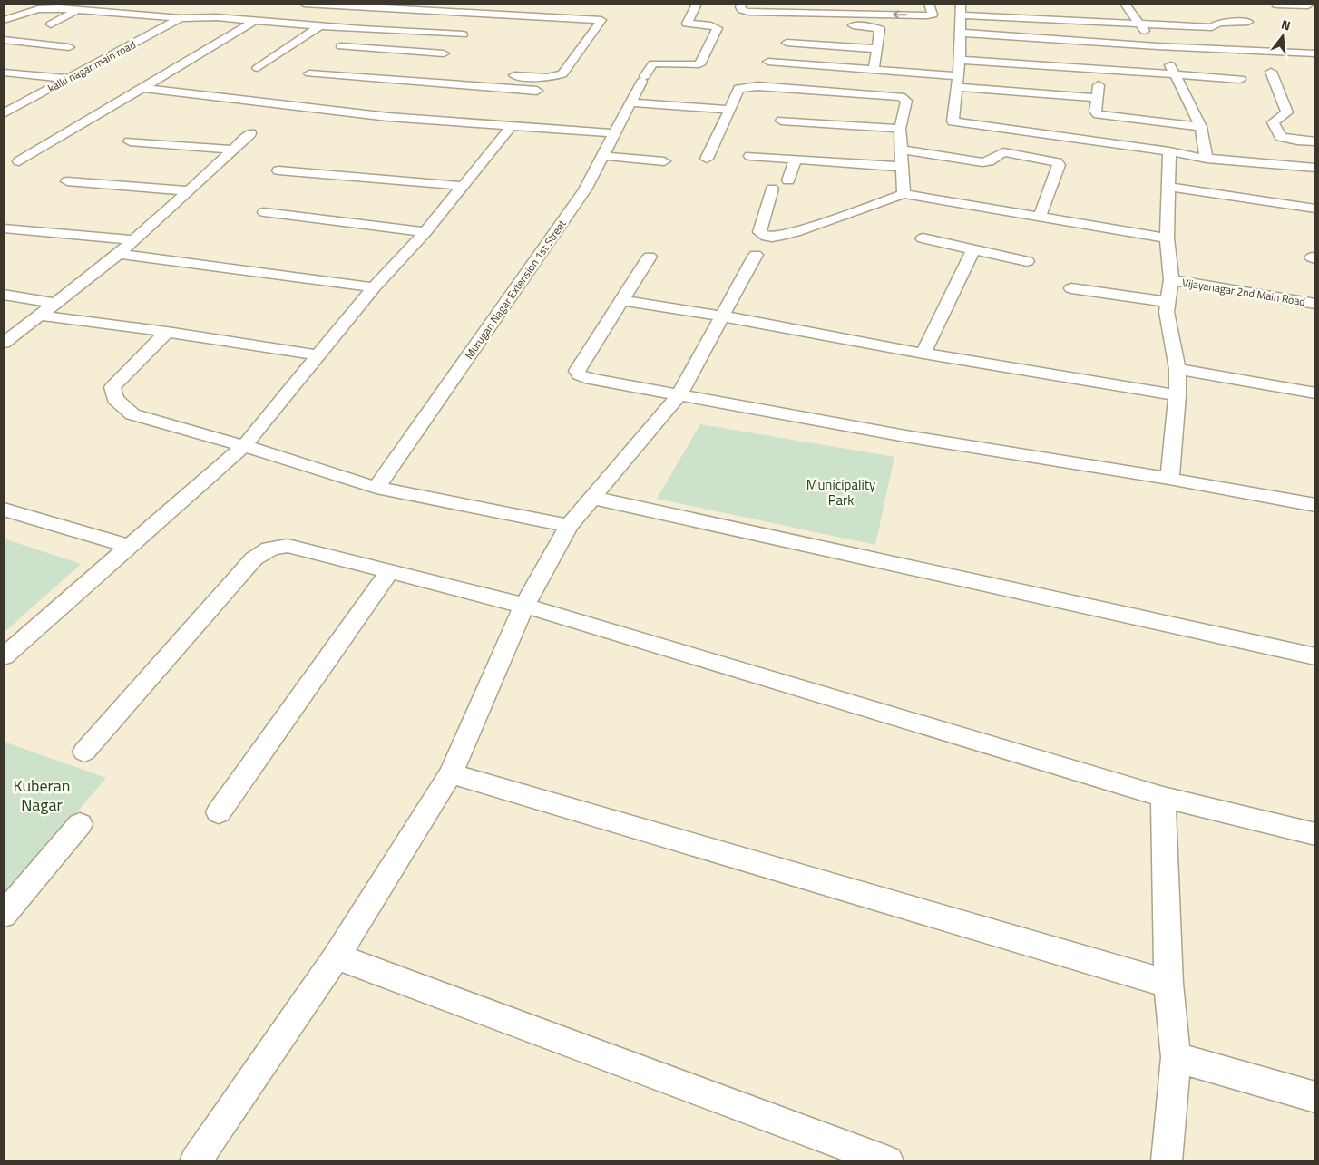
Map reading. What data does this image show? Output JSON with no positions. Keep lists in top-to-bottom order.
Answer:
{
  "streets": {
    "street": ["kalki nagar main road", "Murugan Nagar Extension 1st Street", "Vijayanagar 2nd Main Road"]
  },
  "parks": ["Municipality Park", "Kuberan Nagar"],
  "north": "top"
}
